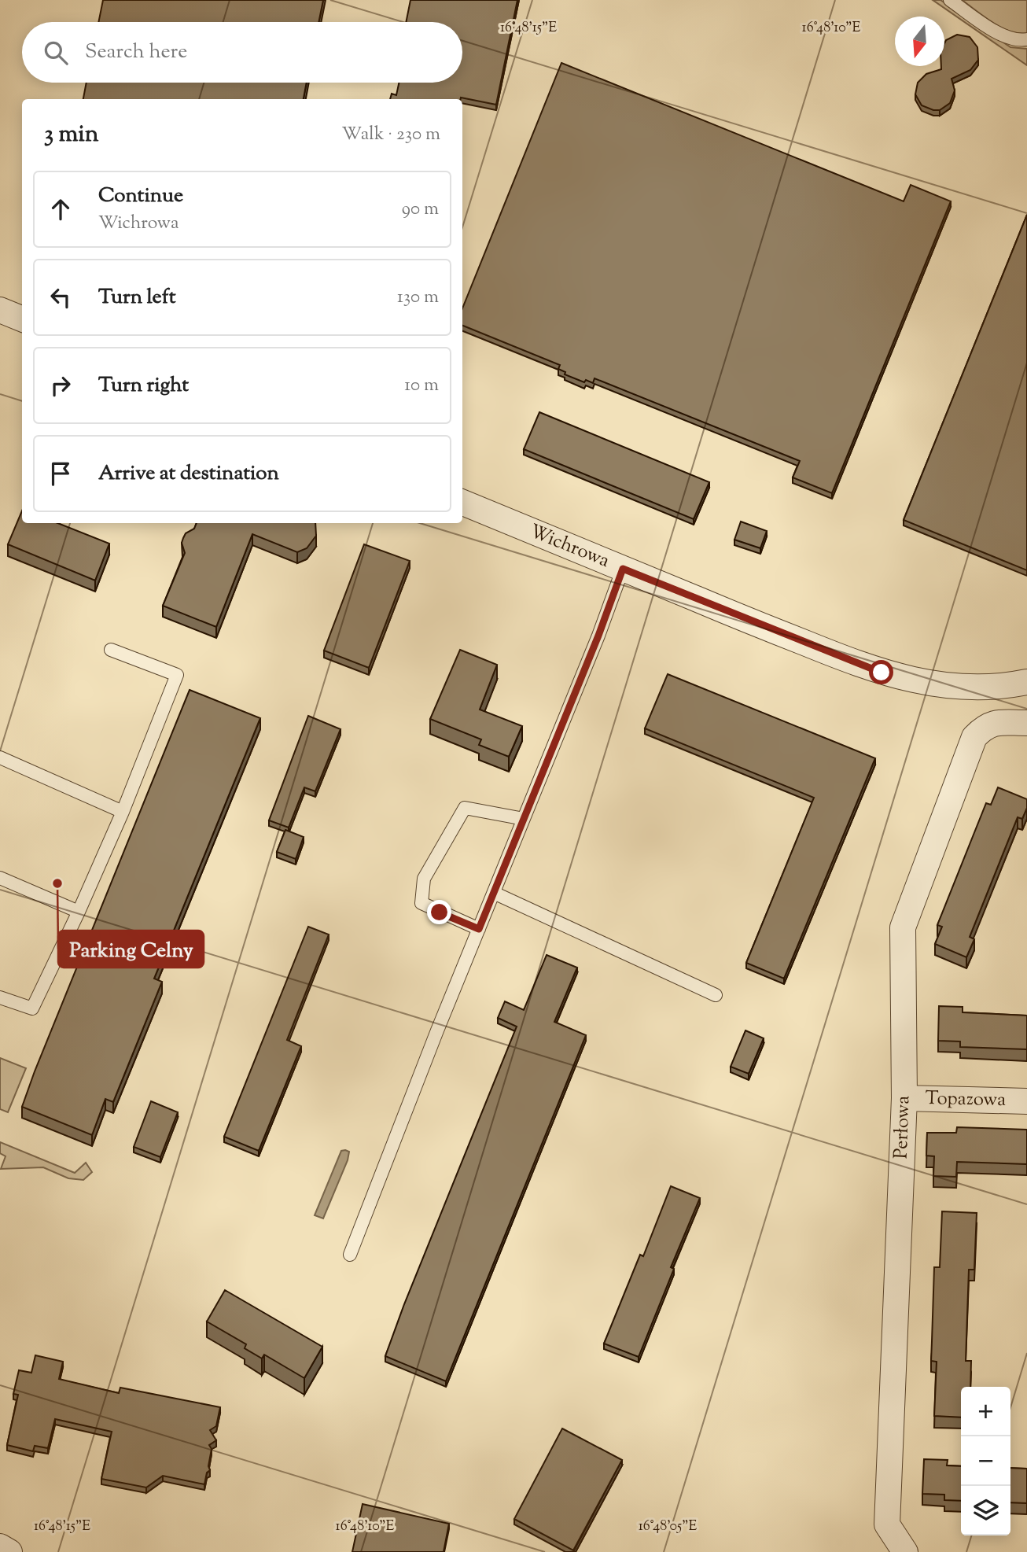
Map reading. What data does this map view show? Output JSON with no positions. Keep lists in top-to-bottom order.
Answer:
{
  "streets": {
    "street": ["Wichrowa", "Topazowa", "Perłowa"]
  },
  "crossings": [
    ["Topazowa", "Perłowa"]
  ],
  "places": ["Parking Celny"],
  "north": "bottom",
  "page": {
    "search": "Search here",
    "heading": ["3 min", "Walk · 230 m"],
    "list": [
      ["Continue", "Wichrowa", "90 m"],
      ["Turn left", "130 m"],
      ["Turn right", "10 m"],
      "Arrive at destination"
    ],
    "map_buttons": ["+", "−"]
  },
  "coordinates": ["16°48'15\"E", "16°48'10\"E", "16°48'05\"E"]
}
